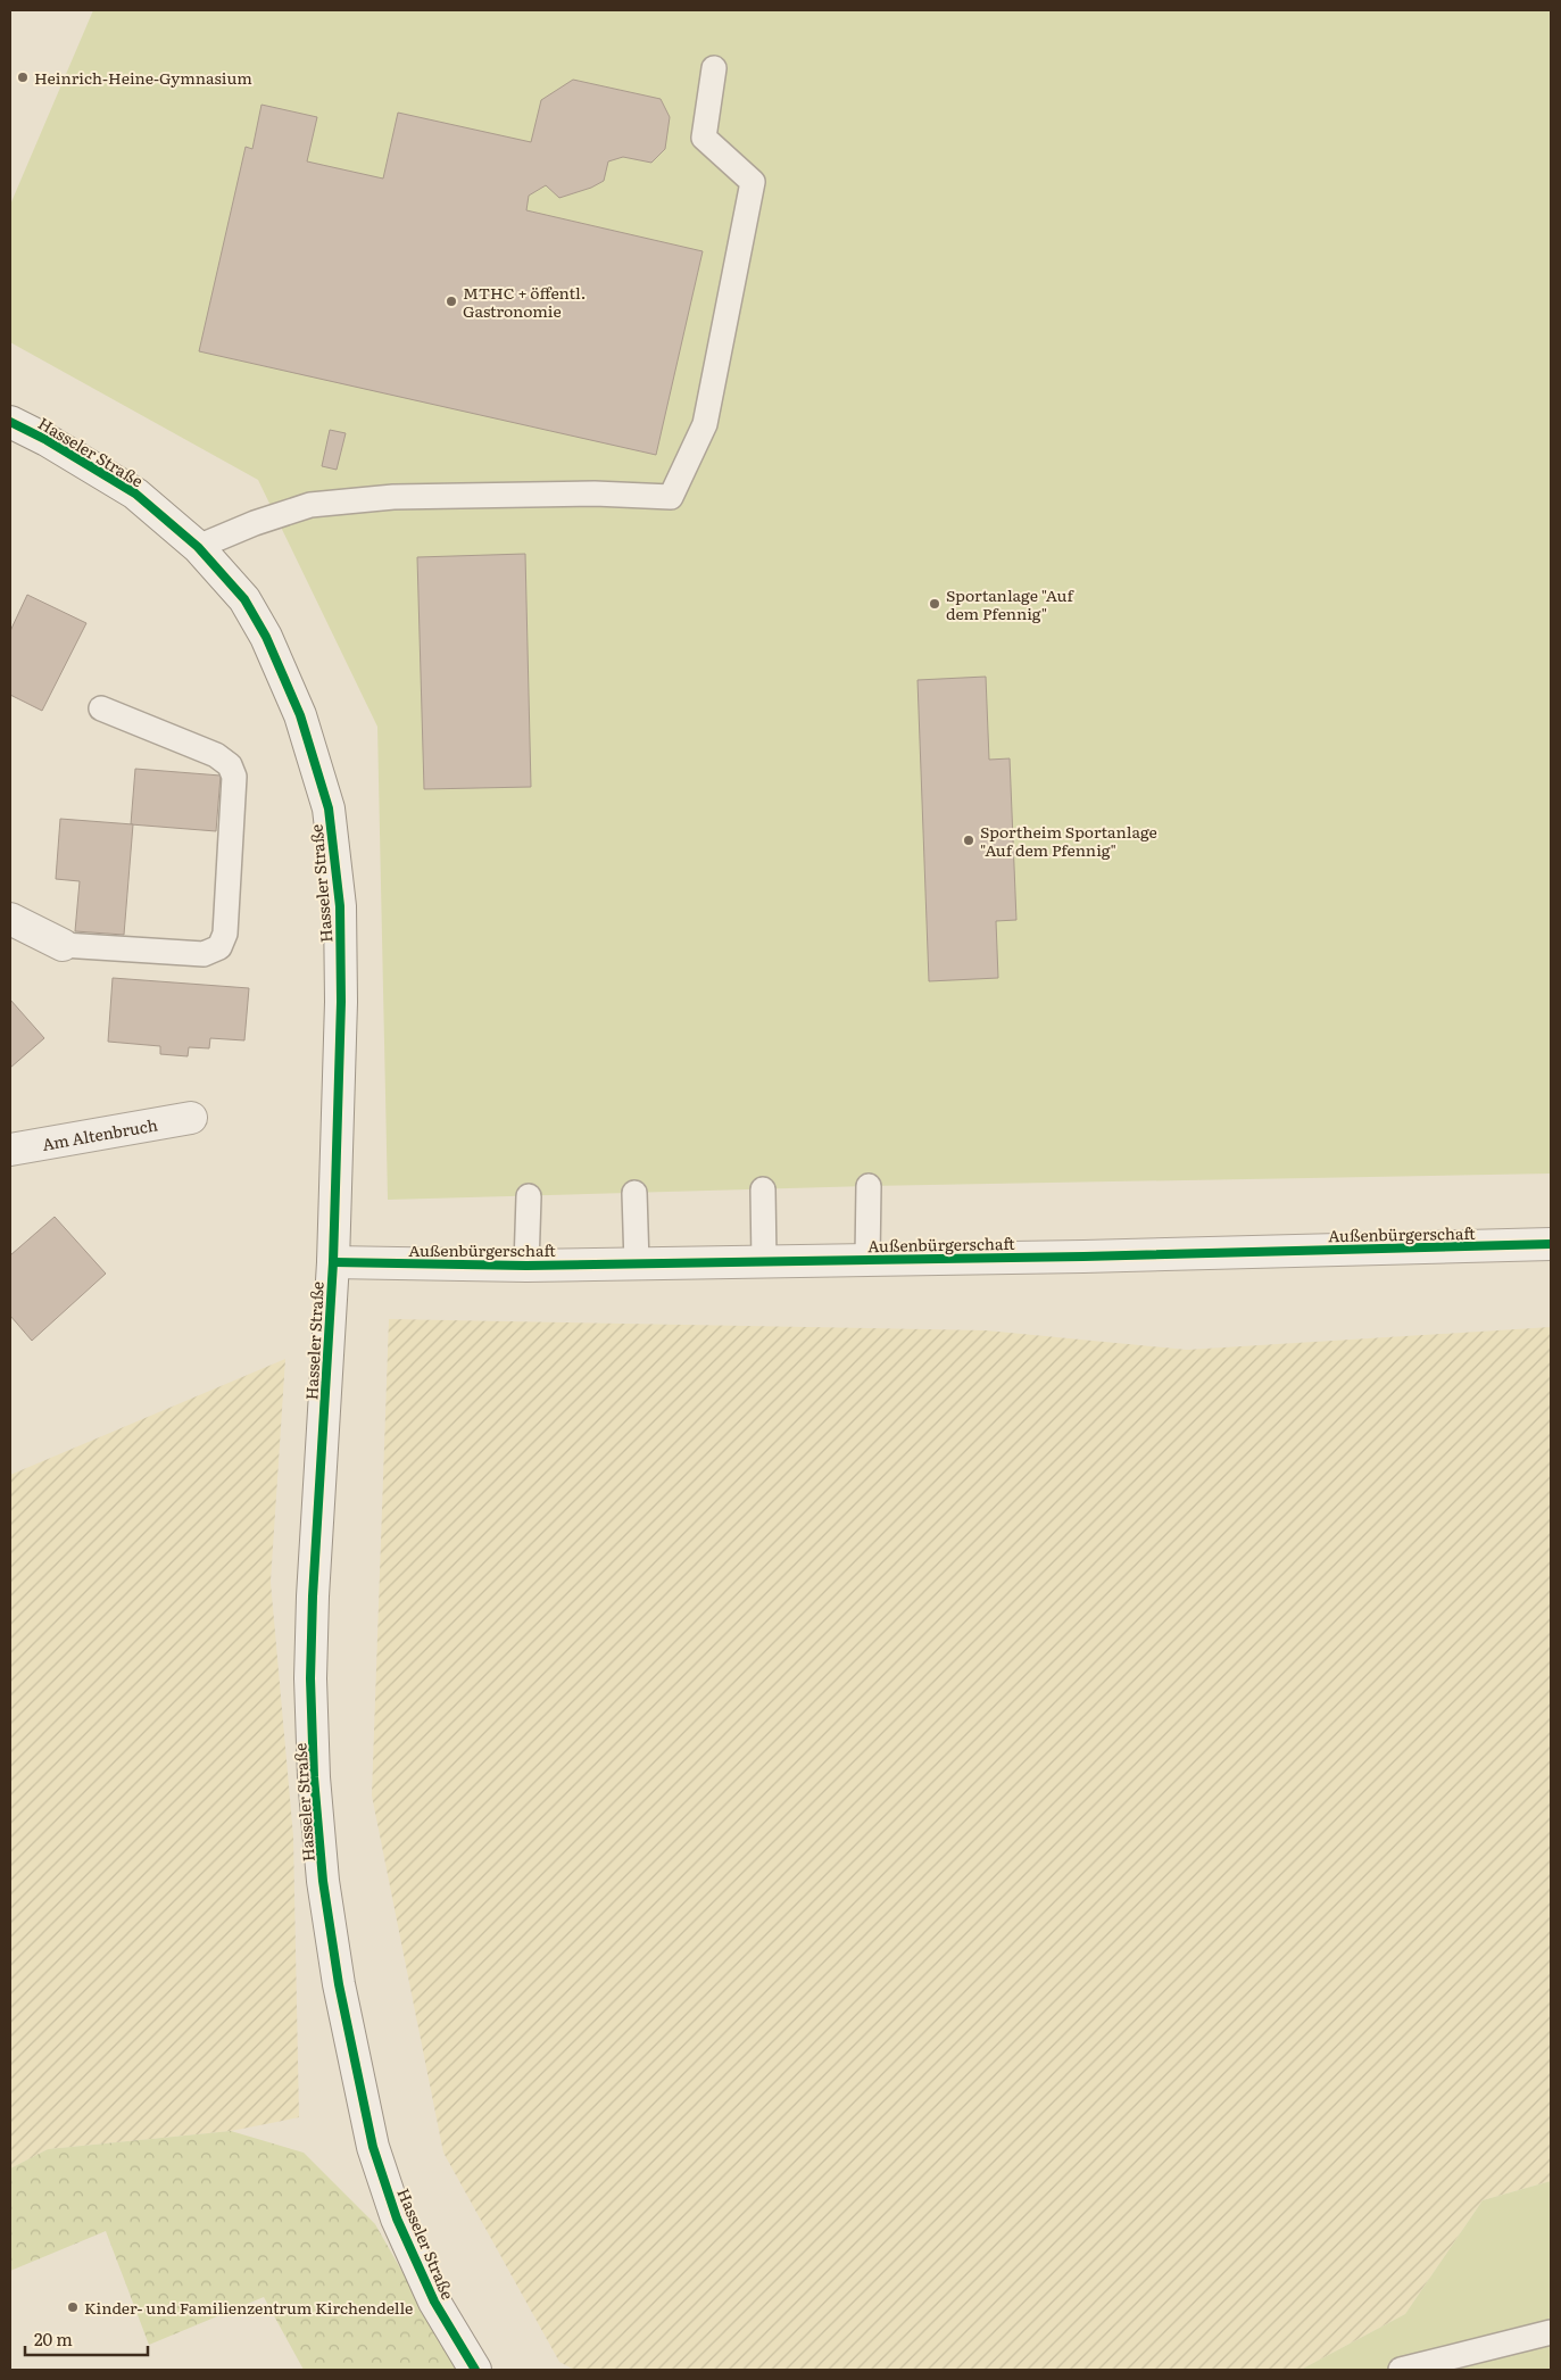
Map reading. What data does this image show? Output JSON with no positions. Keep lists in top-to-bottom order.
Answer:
{
  "streets": {
    "main road": ["Hasseler Straße", "Am Altenbruch", "Außenbürgerschaft"]
  },
  "crossings": [
    ["Hasseler Straße", "Außenbürgerschaft"]
  ],
  "places": [
    "Heinrich-Heine-Gymnasium",
    "MTHC + öffentl. Gastronomie",
    "Sportanlage \"Auf dem Pfennig\"",
    "Sportheim Sportanlage \"Auf dem Pfennig\"",
    "Kinder- und Familienzentrum Kirchendelle"
  ],
  "scale_bar": "20 m"
}
